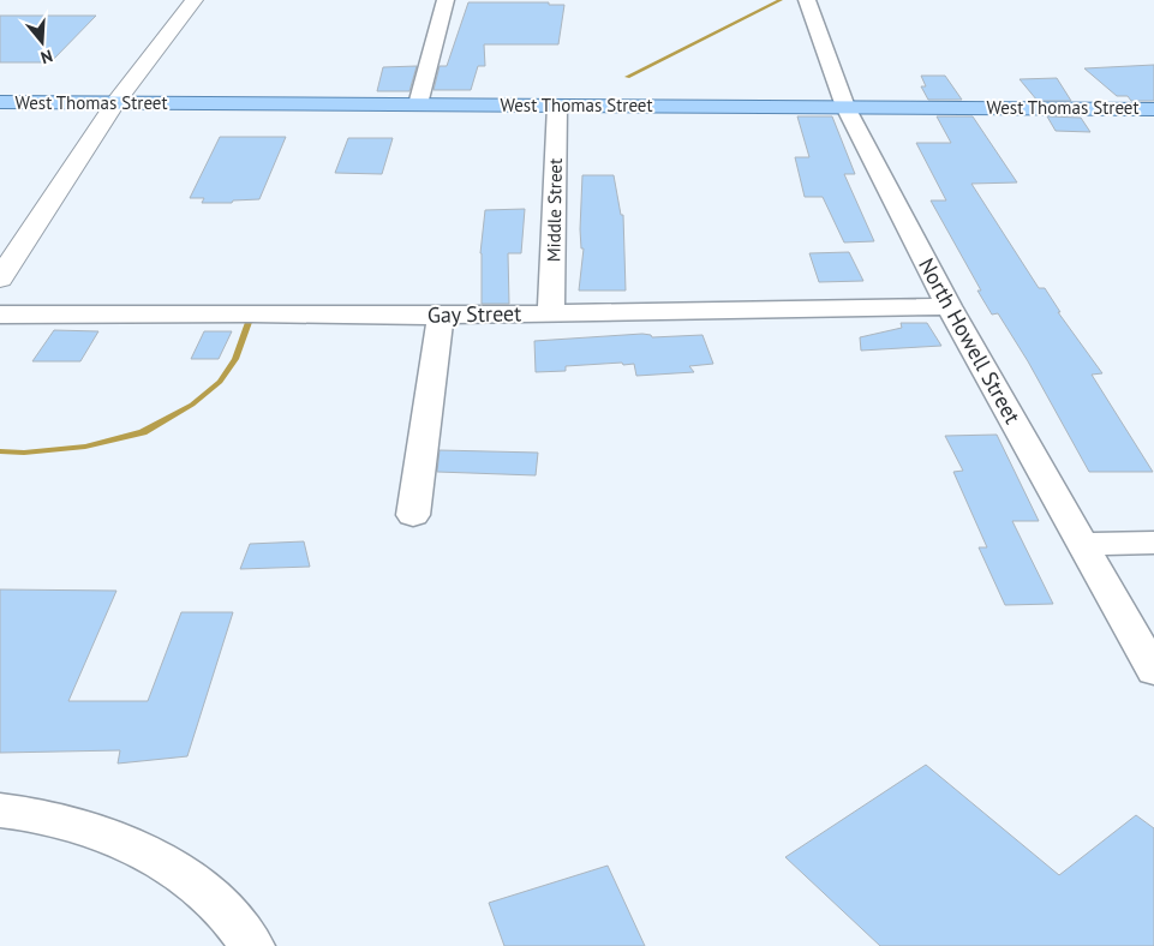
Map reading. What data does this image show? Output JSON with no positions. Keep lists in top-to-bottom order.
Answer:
{
  "streets": {
    "main road": ["West Thomas Street"],
    "street": ["Middle Street", "Gay Street", "North Howell Street"]
  },
  "crossings": [
    ["West Thomas Street", "Middle Street"],
    ["West Thomas Street", "North Howell Street"],
    ["Middle Street", "Gay Street"],
    ["Gay Street", "North Howell Street"]
  ],
  "north": "bottom"
}
